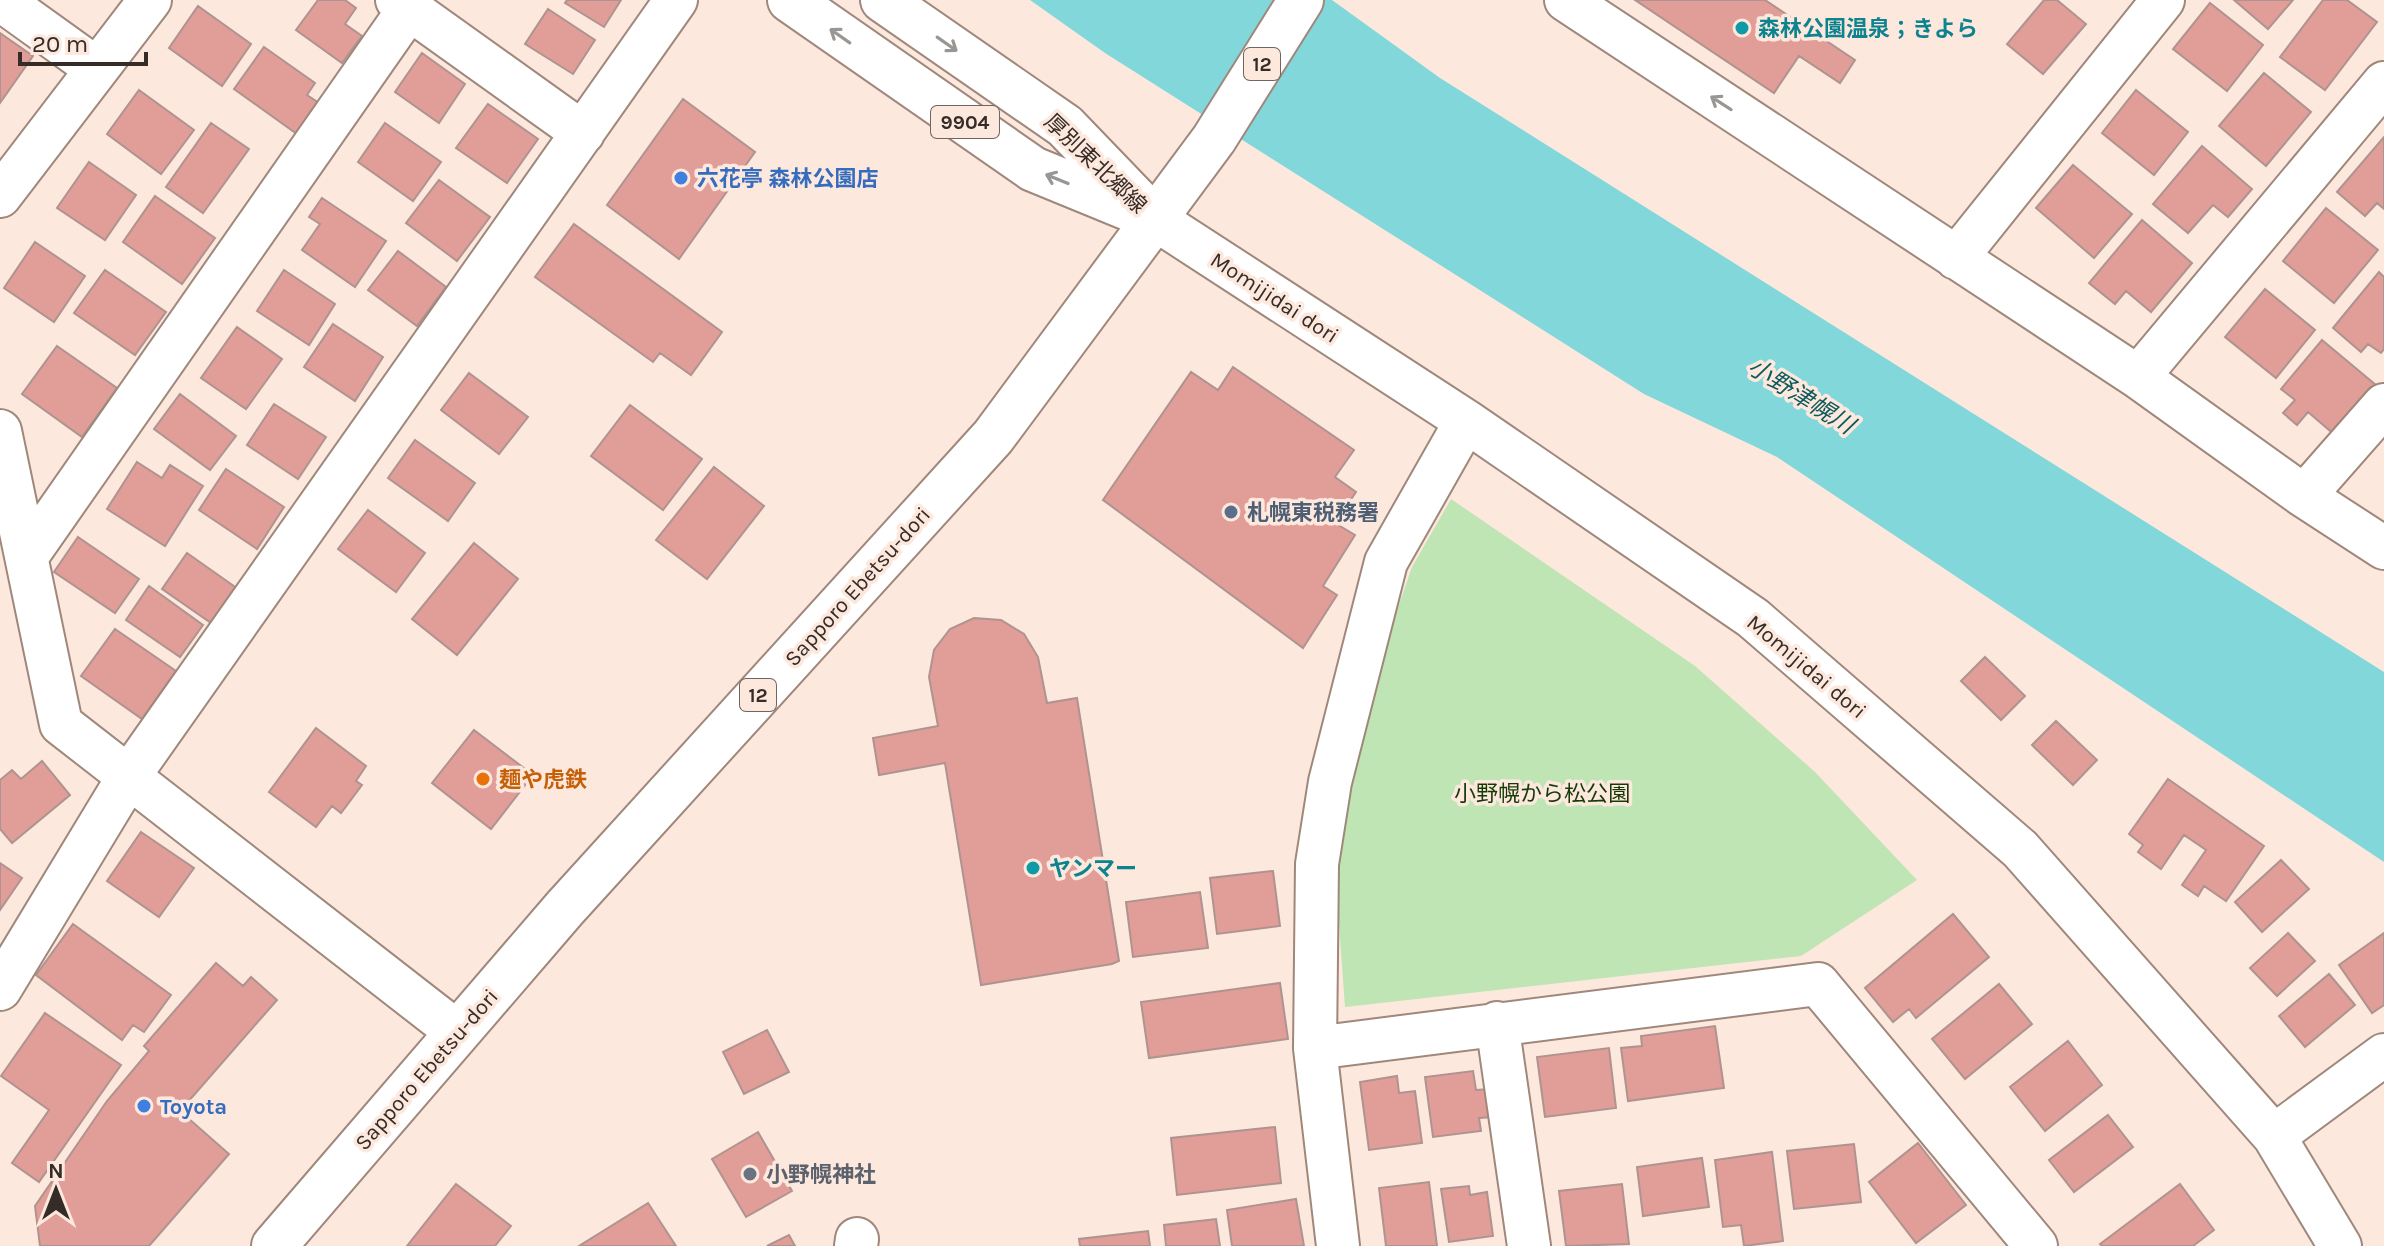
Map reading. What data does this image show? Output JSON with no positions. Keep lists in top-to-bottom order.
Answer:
{
  "streets": {
    "main road": [
      "12",
      "9904",
      "厚別東北郷線",
      "Sapporo Ebetsu-dori"
    ],
    "street": ["Momijidai dori"]
  },
  "crossings": [
    ["厚別東北郷線", "Momijidai dori"],
    ["厚別東北郷線", "Sapporo Ebetsu-dori"],
    ["Momijidai dori", "Sapporo Ebetsu-dori"]
  ],
  "water": ["小野津幌川"],
  "parks": ["小野幌から松公園"],
  "places": [
    "森林公園温泉；きよら",
    "六花亭 森林公園店",
    "札幌東税務署",
    "麺や虎鉄",
    "ヤンマー",
    "Toyota",
    "小野幌神社"
  ],
  "scale_bar": "20 m",
  "north": "top"
}
